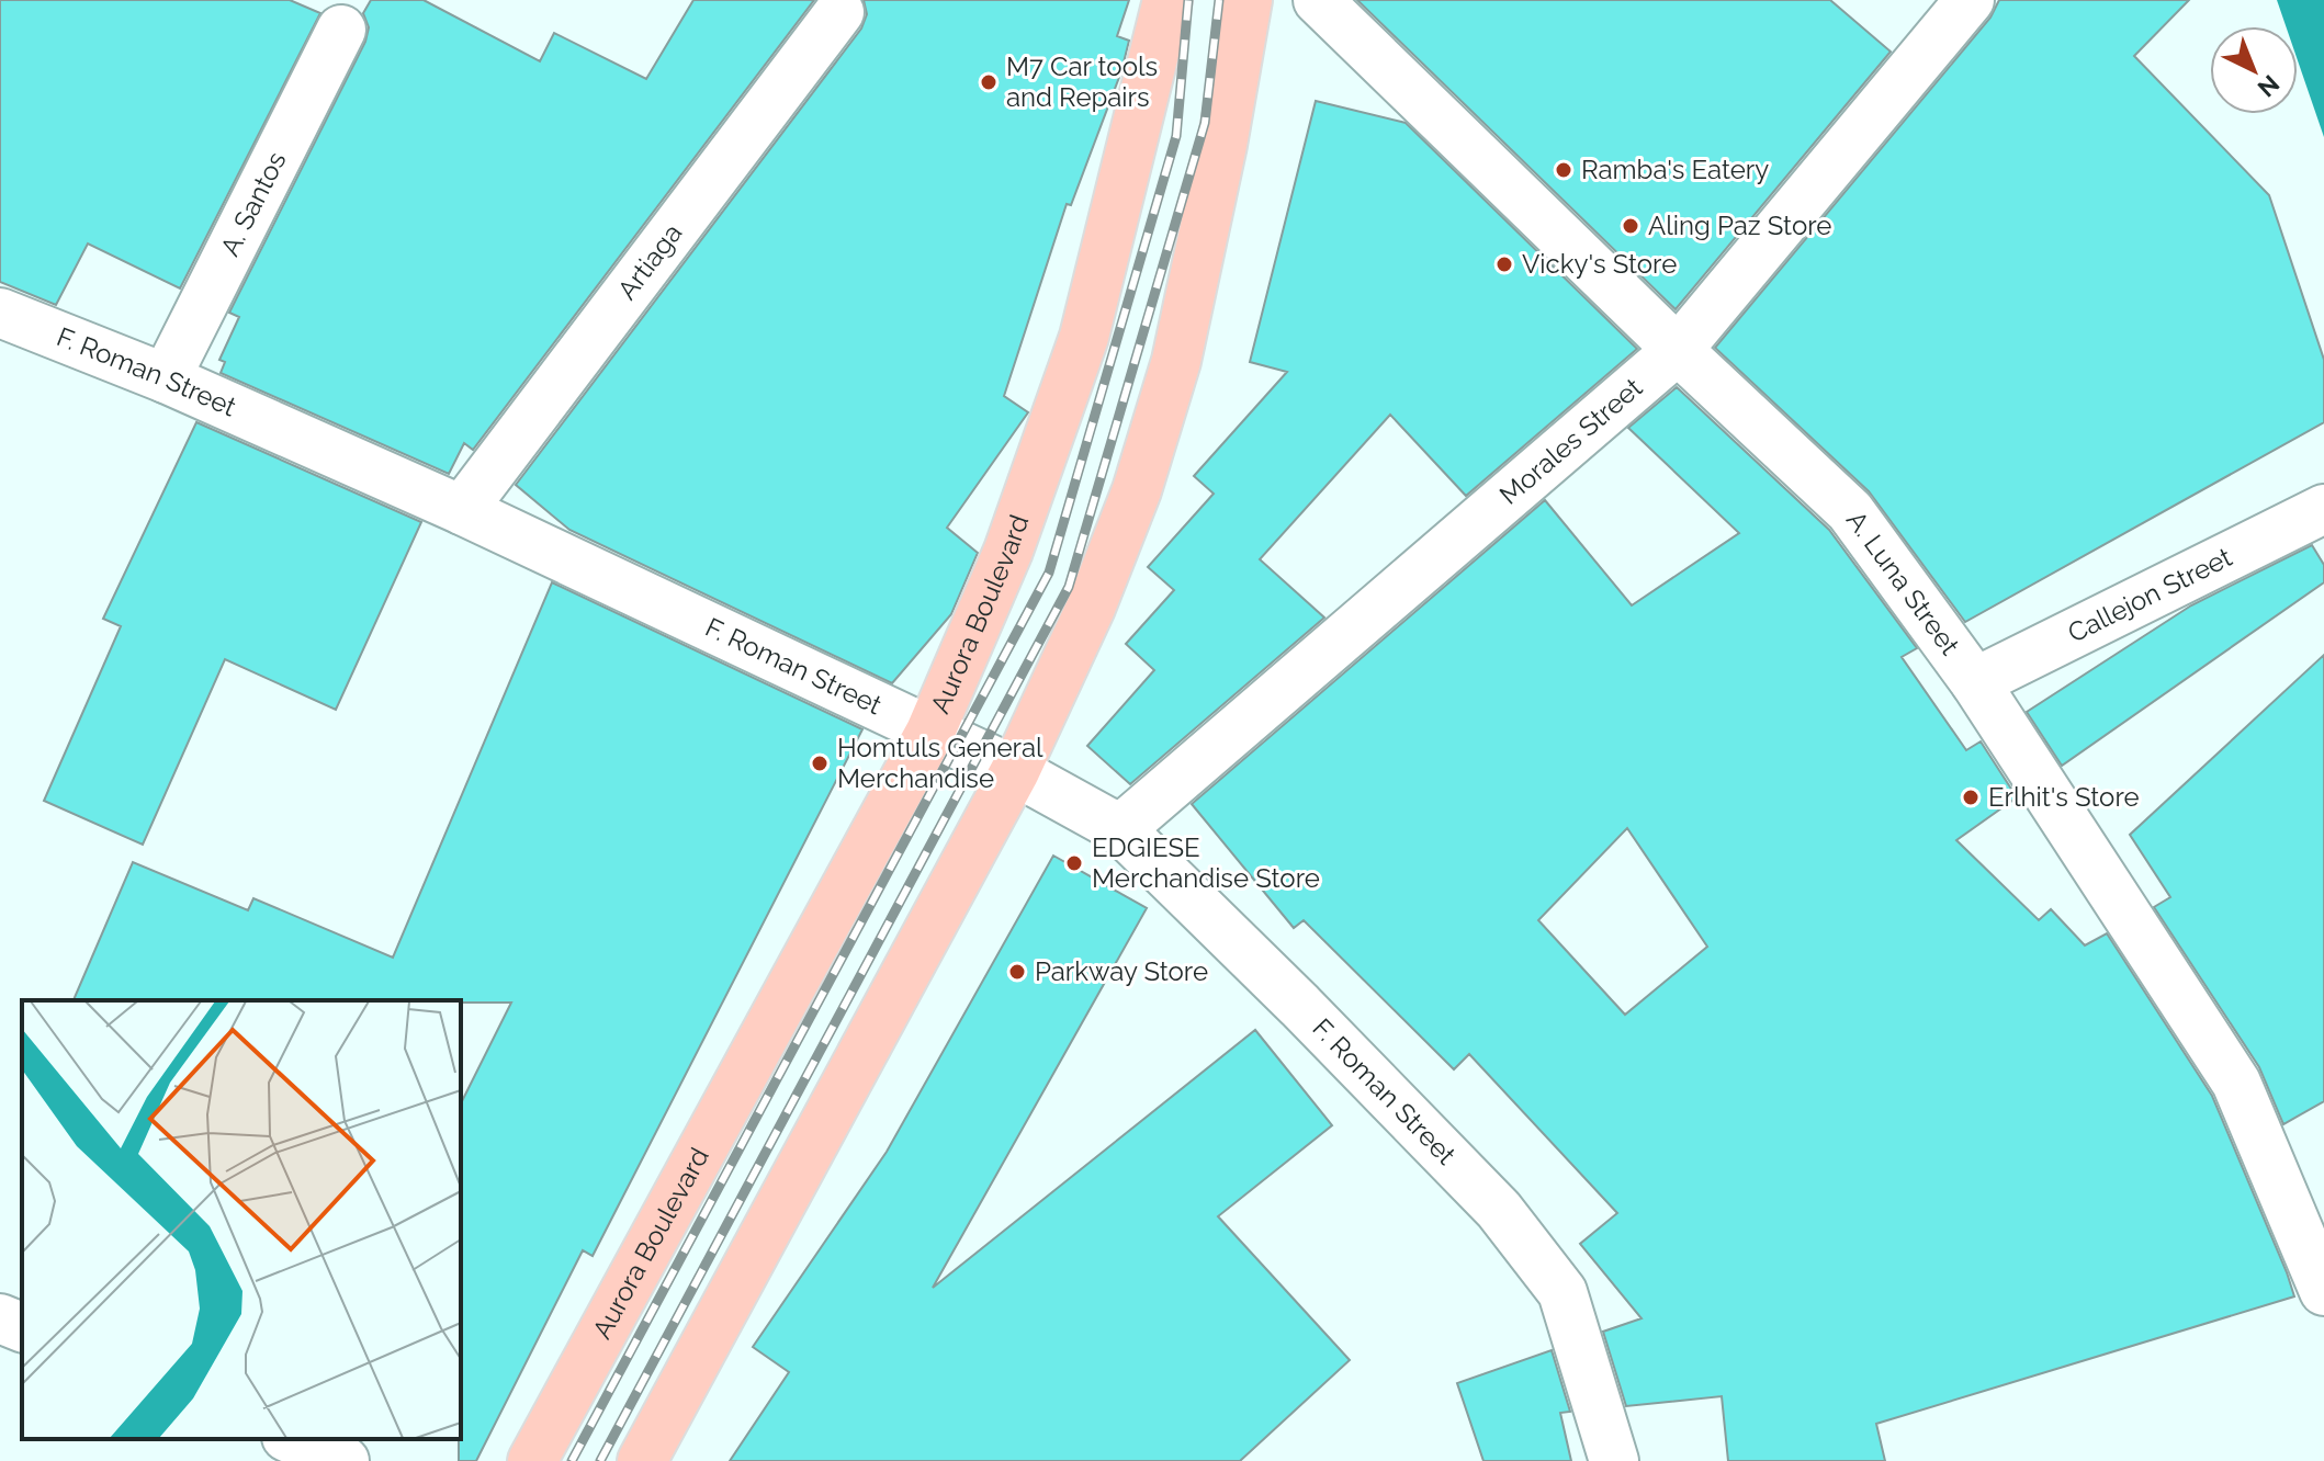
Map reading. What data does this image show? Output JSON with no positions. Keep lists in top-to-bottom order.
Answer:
{
  "streets": {
    "main road": ["Aurora Boulevard"],
    "street": [
      "A. Santos",
      "Artiaga",
      "F. Roman Street",
      "Morales Street",
      "A. Luna Street",
      "Callejon Street"
    ]
  },
  "crossings": [
    ["A. Santos", "F. Roman Street"],
    ["Artiaga", "F. Roman Street"],
    ["F. Roman Street", "Morales Street"],
    ["F. Roman Street", "Aurora Boulevard"],
    ["Morales Street", "A. Luna Street"],
    ["A. Luna Street", "Callejon Street"]
  ],
  "places": [
    "M7 Car tools and Repairs",
    "Ramba's Eatery",
    "Aling Paz Store",
    "Vicky's Store",
    "Homtuls General Merchandise",
    "Erlhit's Store",
    "EDGIESE Merchandise Store",
    "Parkway Store"
  ],
  "north": "bottom right"
}
